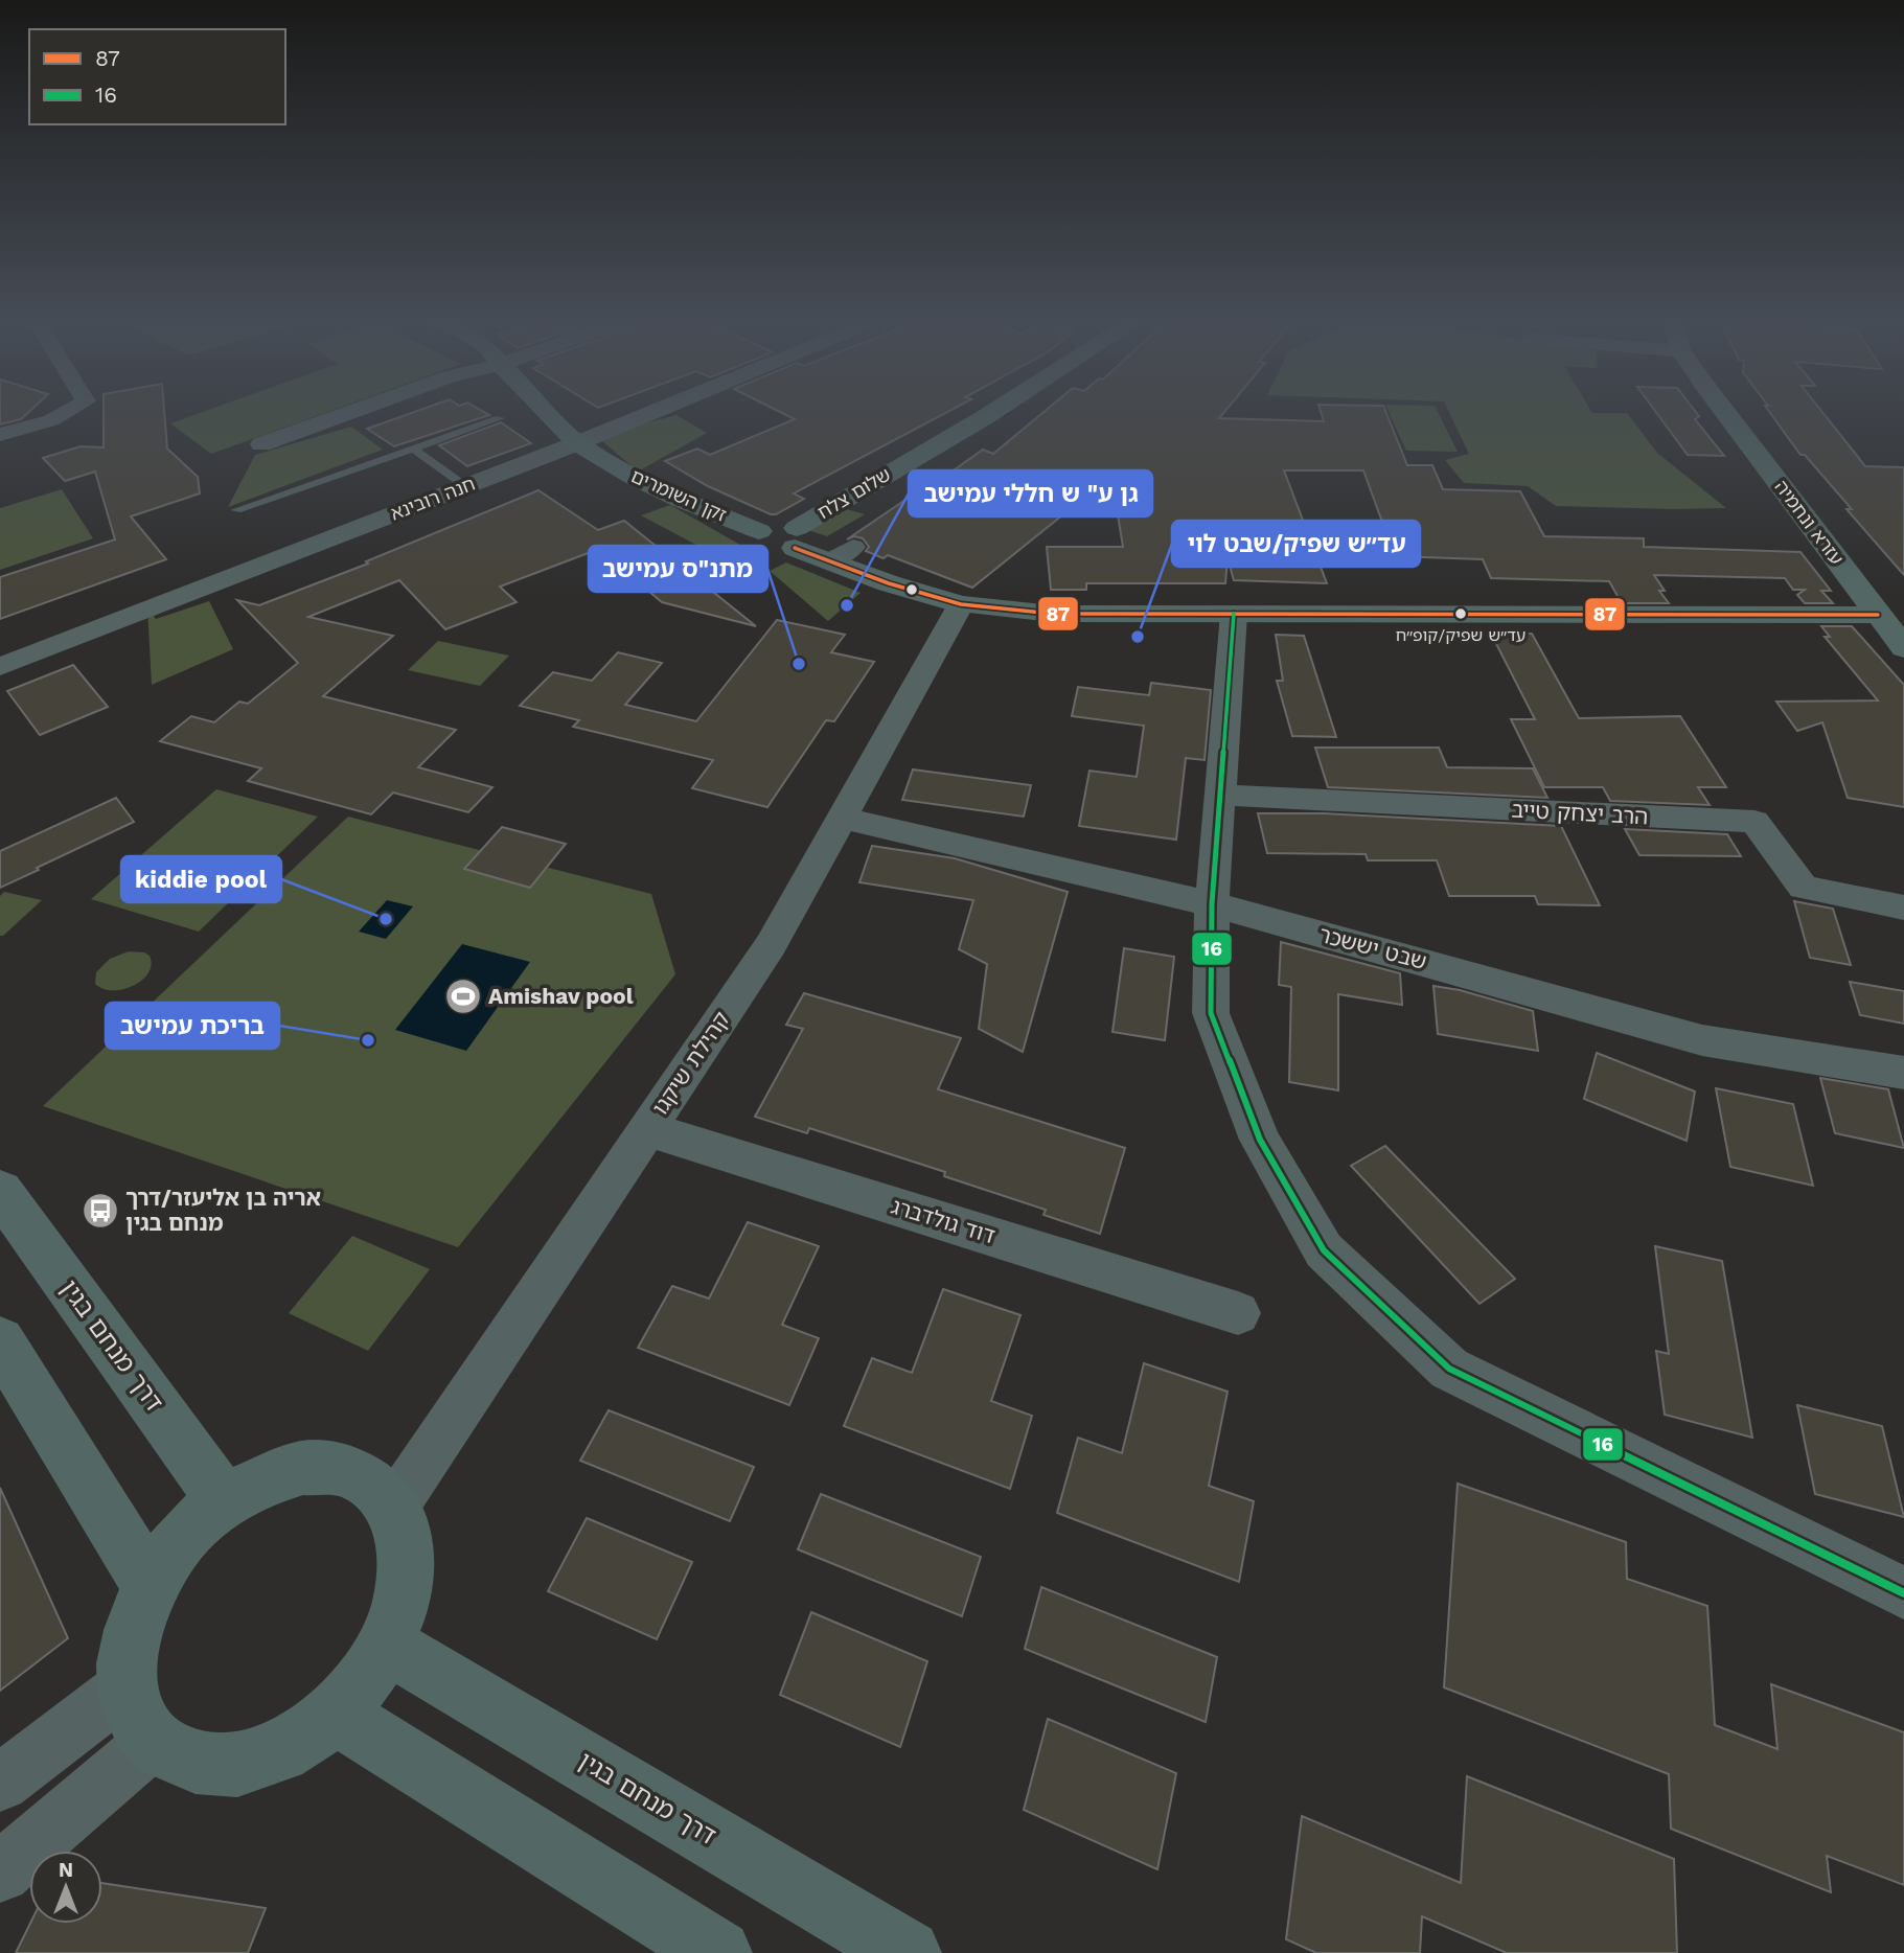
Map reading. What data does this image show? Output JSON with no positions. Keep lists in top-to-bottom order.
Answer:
{
  "streets": {
    "street": [
      "שלום צלח",
      "זקן השומרים",
      "חנה רובינא",
      "עזרא ונחמיה",
      "הרב יצחק טייב",
      "שבט יששכר",
      "קהילת שיקגו",
      "דוד גולדברג",
      "דרך מנחם בגין"
    ]
  },
  "crossings": [
    ["שלום צלח", "זקן השומרים"],
    ["זקן השומרים", "חנה רובינא"],
    ["שבט יששכר", "קהילת שיקגו"],
    ["קהילת שיקגו", "דוד גולדברג"]
  ],
  "places": {
    "other": [
      "גן ע\" ש חללי עמישב",
      "עד״ש שפיק/קופ״ח",
      "עד״ש שפיק/שבט לוי",
      "מתנ\"ס עמישב",
      "kiddie pool",
      "בריכת עמישב"
    ],
    "sports": ["Amishav pool"],
    "bus stop": ["אריה בן אליעזר/דרך מנחם בגין"]
  },
  "lines": ["transit line 87", "transit line 16"],
  "legend": ["87", "16"],
  "north": "top"
}
